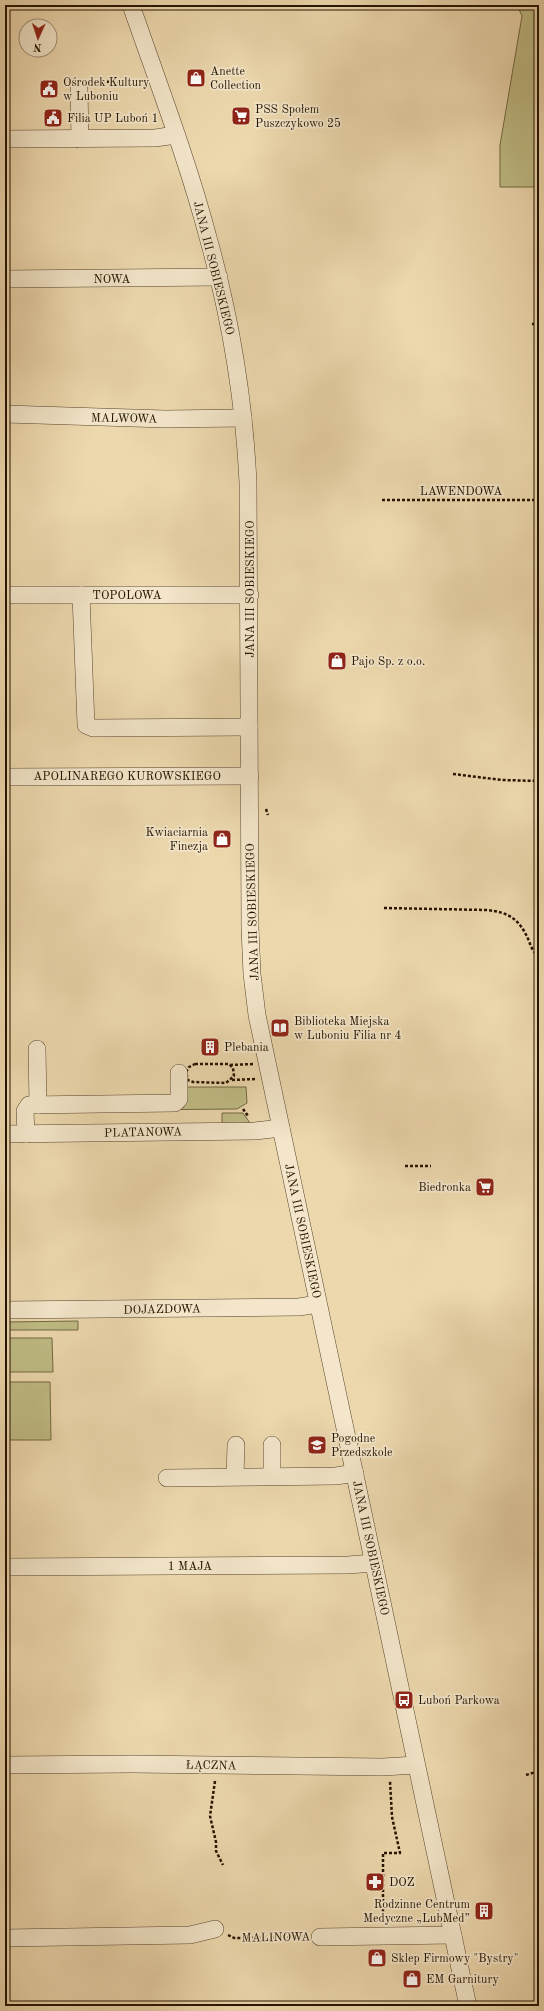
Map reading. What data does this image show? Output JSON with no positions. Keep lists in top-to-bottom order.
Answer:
{
  "streets": {
    "street": [
      "JANA III SOBIESKIEGO",
      "NOWA",
      "MALWOWA",
      "TOPOLOWA",
      "APOLINAREGO KUROWSKIEGO",
      "PLATANOWA",
      "DOJAZDOWA",
      "1 MAJA",
      "ŁĄCZNA",
      "MALINOWA"
    ],
    "path": ["LAWENDOWA"]
  },
  "crossings": [
    ["JANA III SOBIESKIEGO", "NOWA"],
    ["JANA III SOBIESKIEGO", "MALWOWA"],
    ["JANA III SOBIESKIEGO", "TOPOLOWA"],
    ["JANA III SOBIESKIEGO", "APOLINAREGO KUROWSKIEGO"],
    ["JANA III SOBIESKIEGO", "PLATANOWA"],
    ["JANA III SOBIESKIEGO", "DOJAZDOWA"],
    ["JANA III SOBIESKIEGO", "1 MAJA"],
    ["JANA III SOBIESKIEGO", "ŁĄCZNA"],
    ["JANA III SOBIESKIEGO", "MALINOWA"]
  ],
  "places": {
    "shop": [
      "Anette Collection",
      "Pajo Sp. z o.o.",
      "Kwiaciarnia Finezja",
      "Sklep Firmowy \"Bystry\"",
      "EM Garnitury"
    ],
    "public building": ["Ośrodek Kultury w Luboniu", "Filia UP Luboń 1"],
    "supermarket": ["PSS Społem Puszczykowo 25", "Biedronka"],
    "library": ["Biblioteka Miejska w Luboniu Filia nr 4"],
    "building": ["Plebania", "Rodzinne Centrum Medyczne „LubMed”"],
    "school or university": ["Pogodne Przedszkole"],
    "bus stop": ["Luboń Parkowa"],
    "pharmacy": ["DOZ"]
  },
  "north": "bottom"
}
